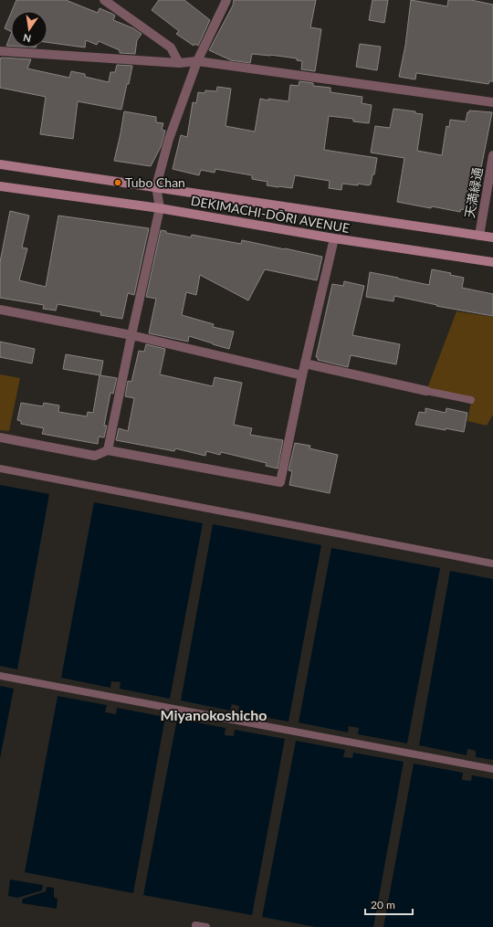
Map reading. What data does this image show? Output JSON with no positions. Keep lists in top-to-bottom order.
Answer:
{
  "streets": {
    "main road": ["DEKIMACHI-DŌRI AVENUE"],
    "street": ["天満緑通"]
  },
  "crossings": [
    ["天満緑通", "DEKIMACHI-DŌRI AVENUE"]
  ],
  "districts": ["Miyanokoshicho"],
  "places": ["Tubo Chan"],
  "scale_bar": "20 m",
  "north": "bottom"
}
